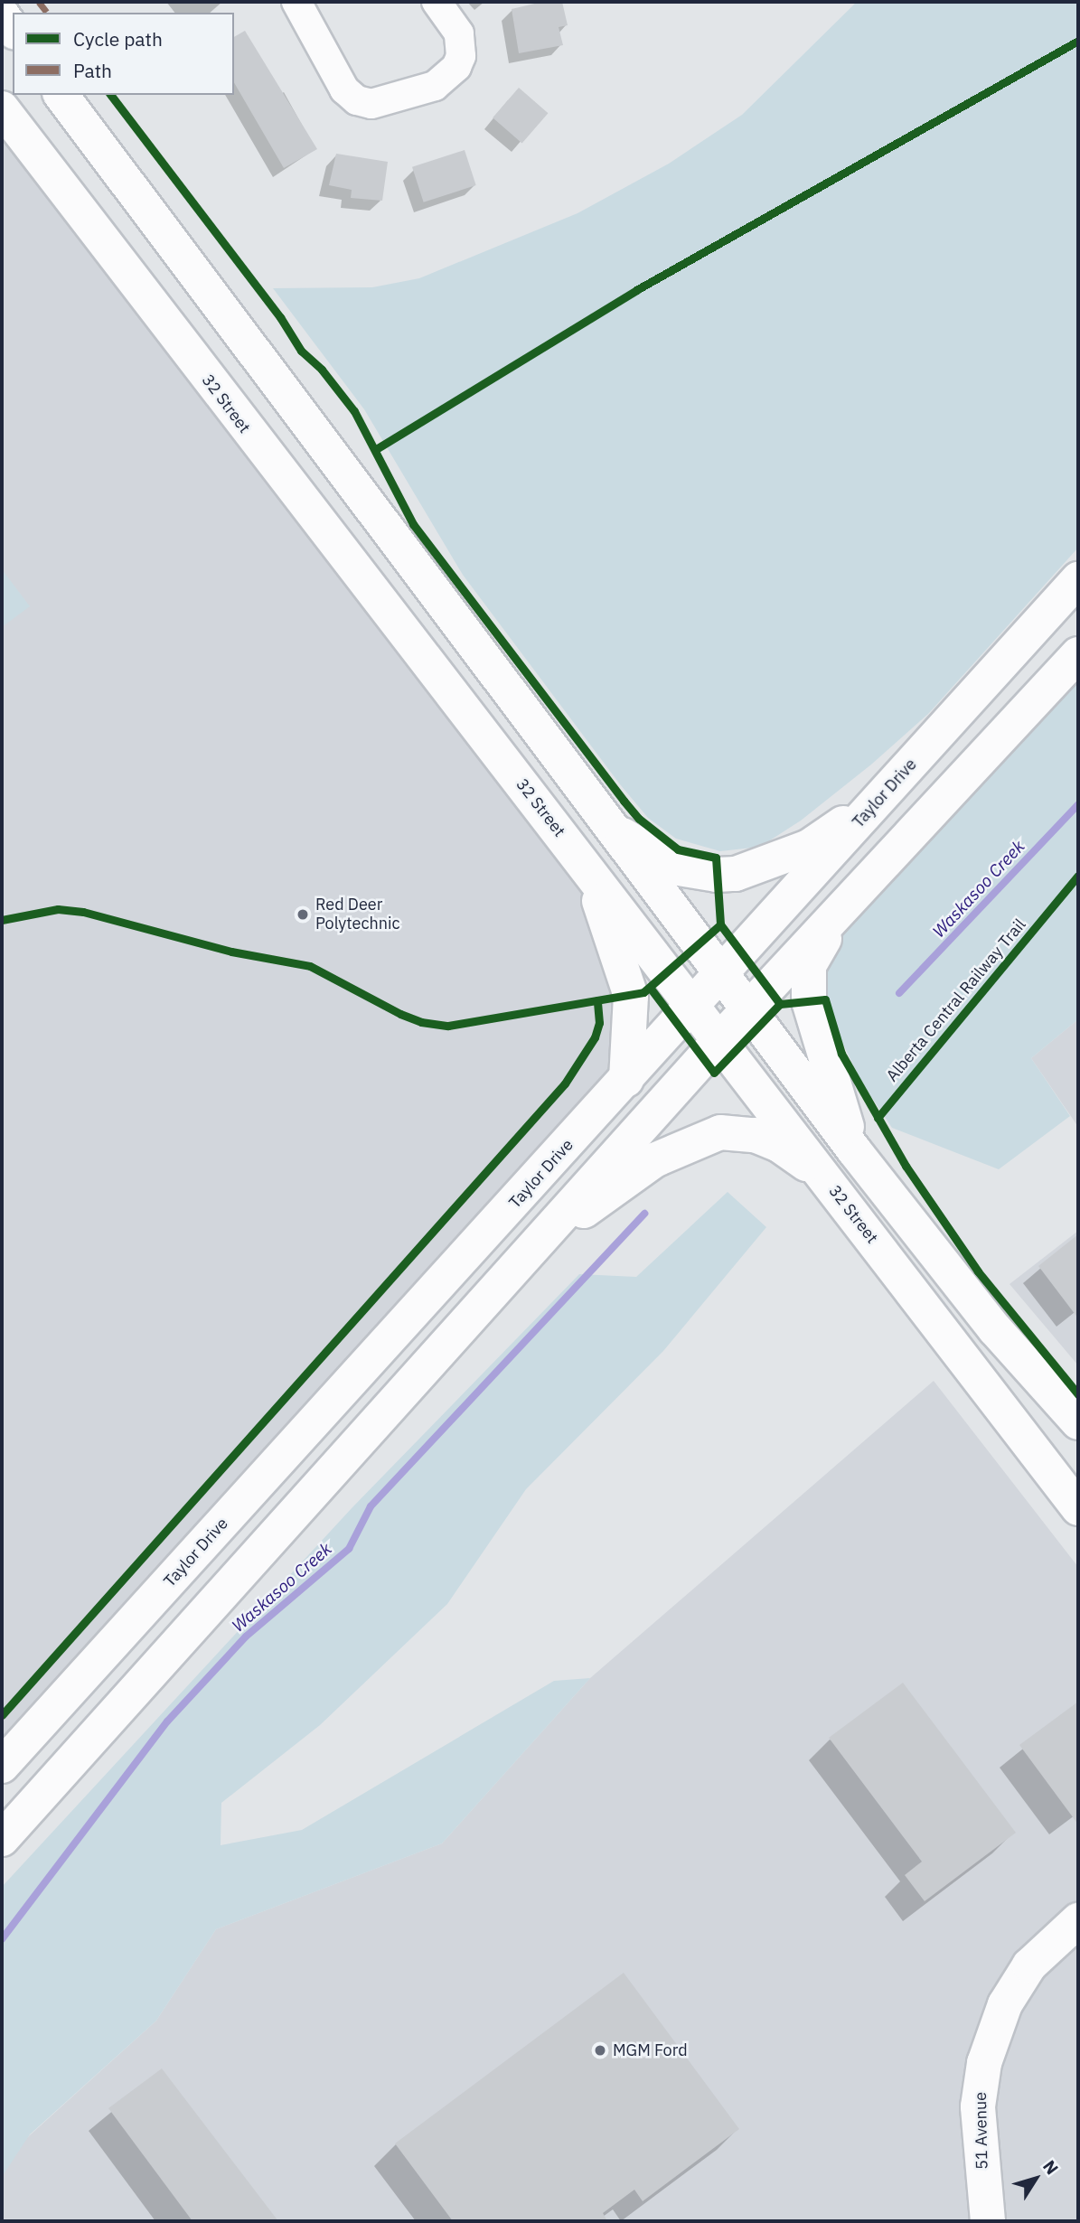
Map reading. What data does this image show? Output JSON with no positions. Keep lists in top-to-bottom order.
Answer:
{
  "streets": {
    "main road": ["32 Street", "Taylor Drive", "51 Avenue"],
    "cycle path": ["Alberta Central Railway Trail"]
  },
  "crossings": [
    ["32 Street", "Taylor Drive"]
  ],
  "water": ["Waskasoo Creek"],
  "places": ["Red Deer Polytechnic", "MGM Ford"],
  "legend": ["Cycle path", "Path"],
  "north": "top right"
}
